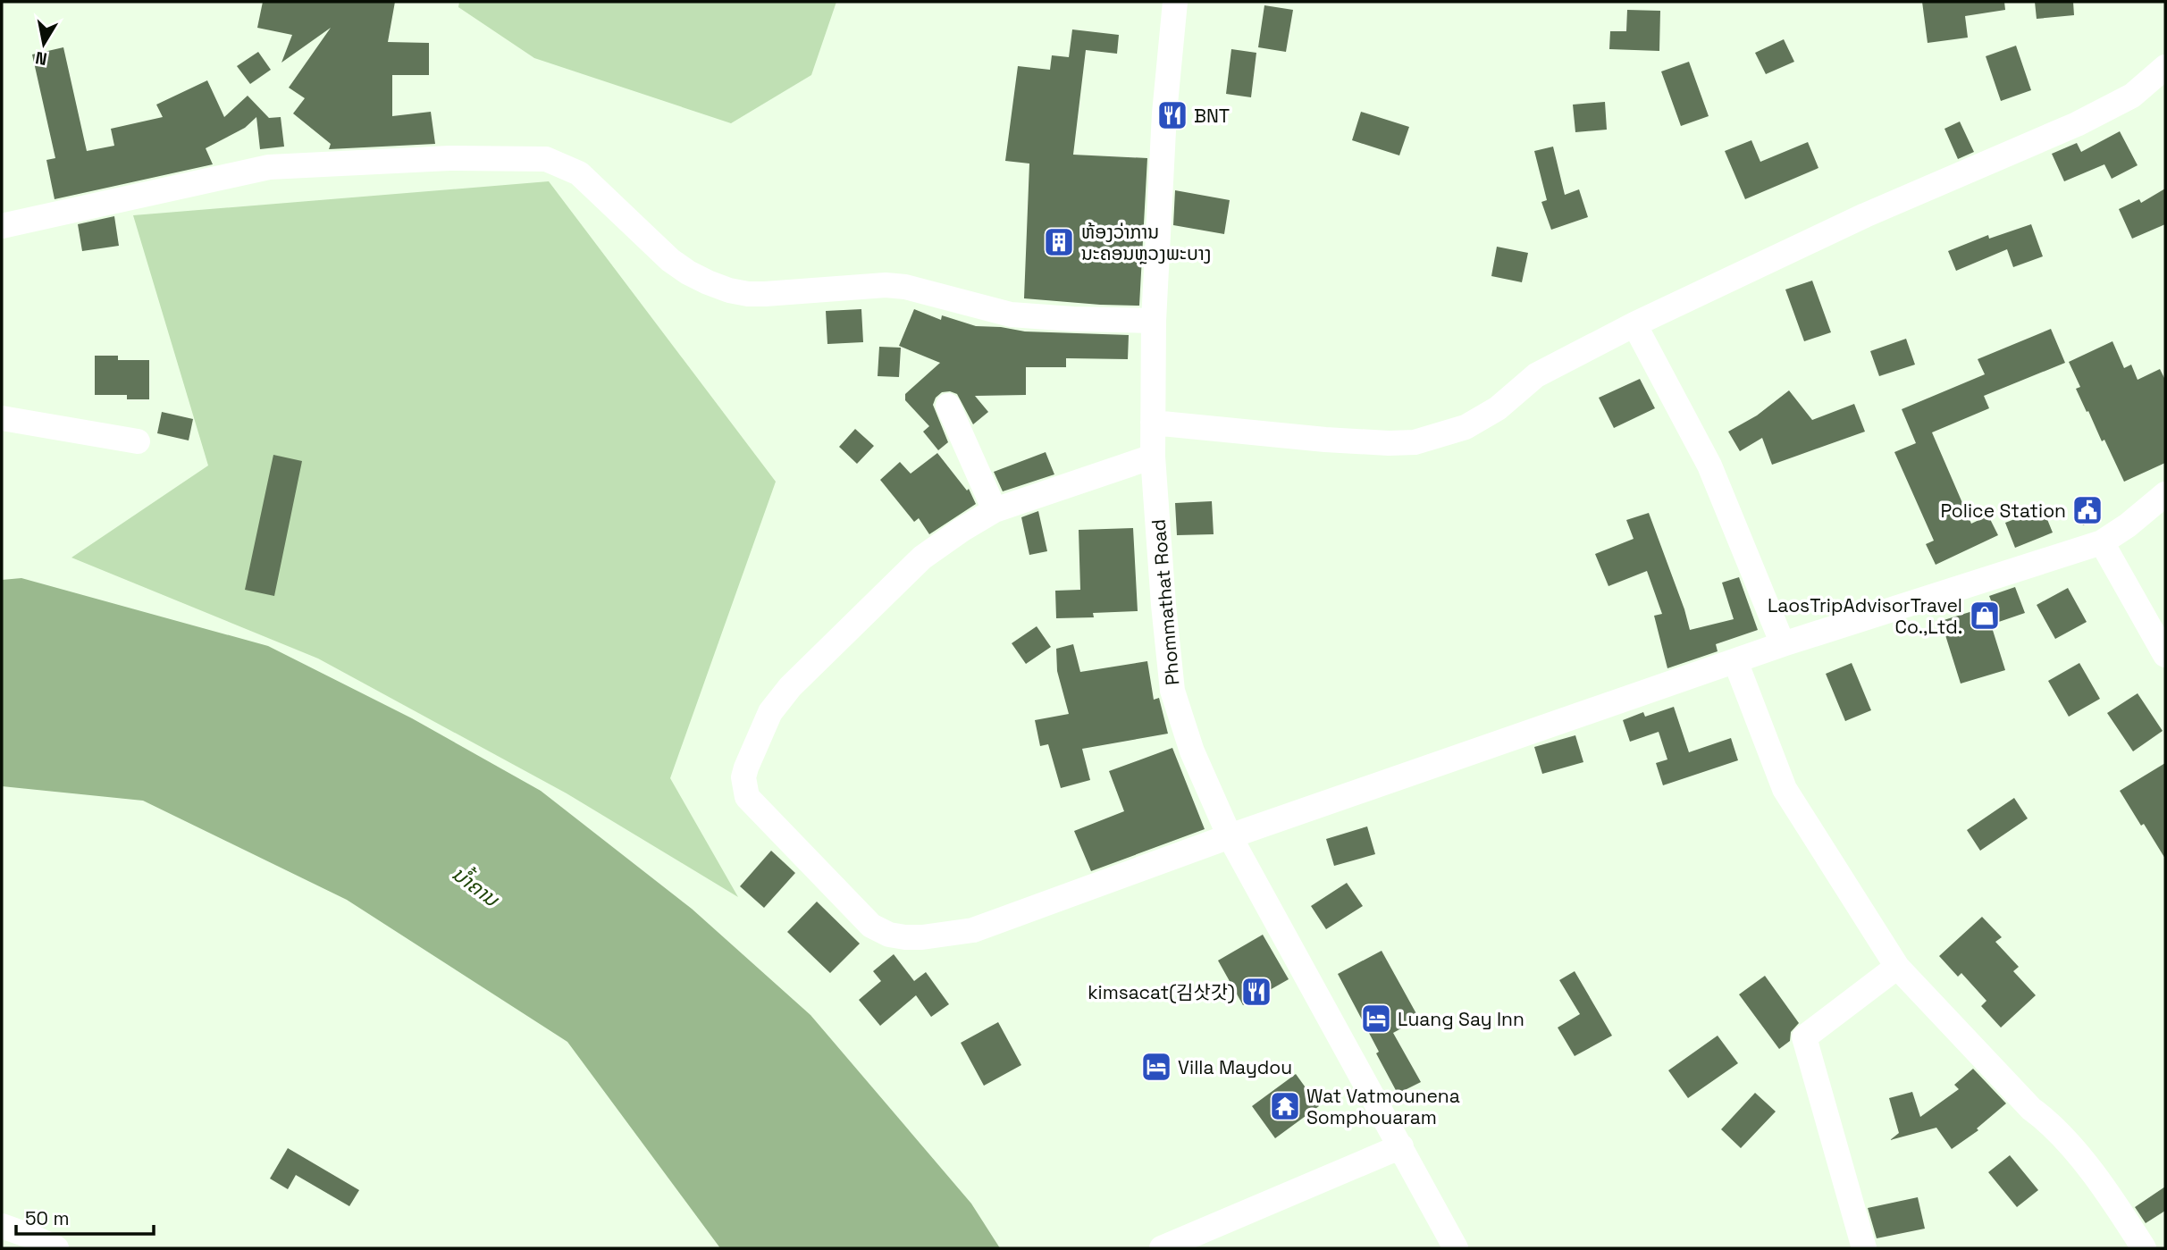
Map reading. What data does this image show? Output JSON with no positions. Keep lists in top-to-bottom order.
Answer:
{
  "streets": {
    "street": ["Phommathat Road"]
  },
  "water": ["ນ້ຳຄານ"],
  "places": {
    "restaurant": ["BNT", "kimsacat(김삿갓)"],
    "building": ["ຫ້ອງວ່າການ ນະຄອນຫຼວງພະບາງ"],
    "public building": ["Police Station"],
    "shop": ["LaosTripAdvisorTravel Co.,Ltd."],
    "hotel": ["Luang Say Inn", "Villa Maydou"],
    "temple": ["Wat Vatmounena Somphouaram"]
  },
  "scale_bar": "50 m",
  "north": "bottom"
}
